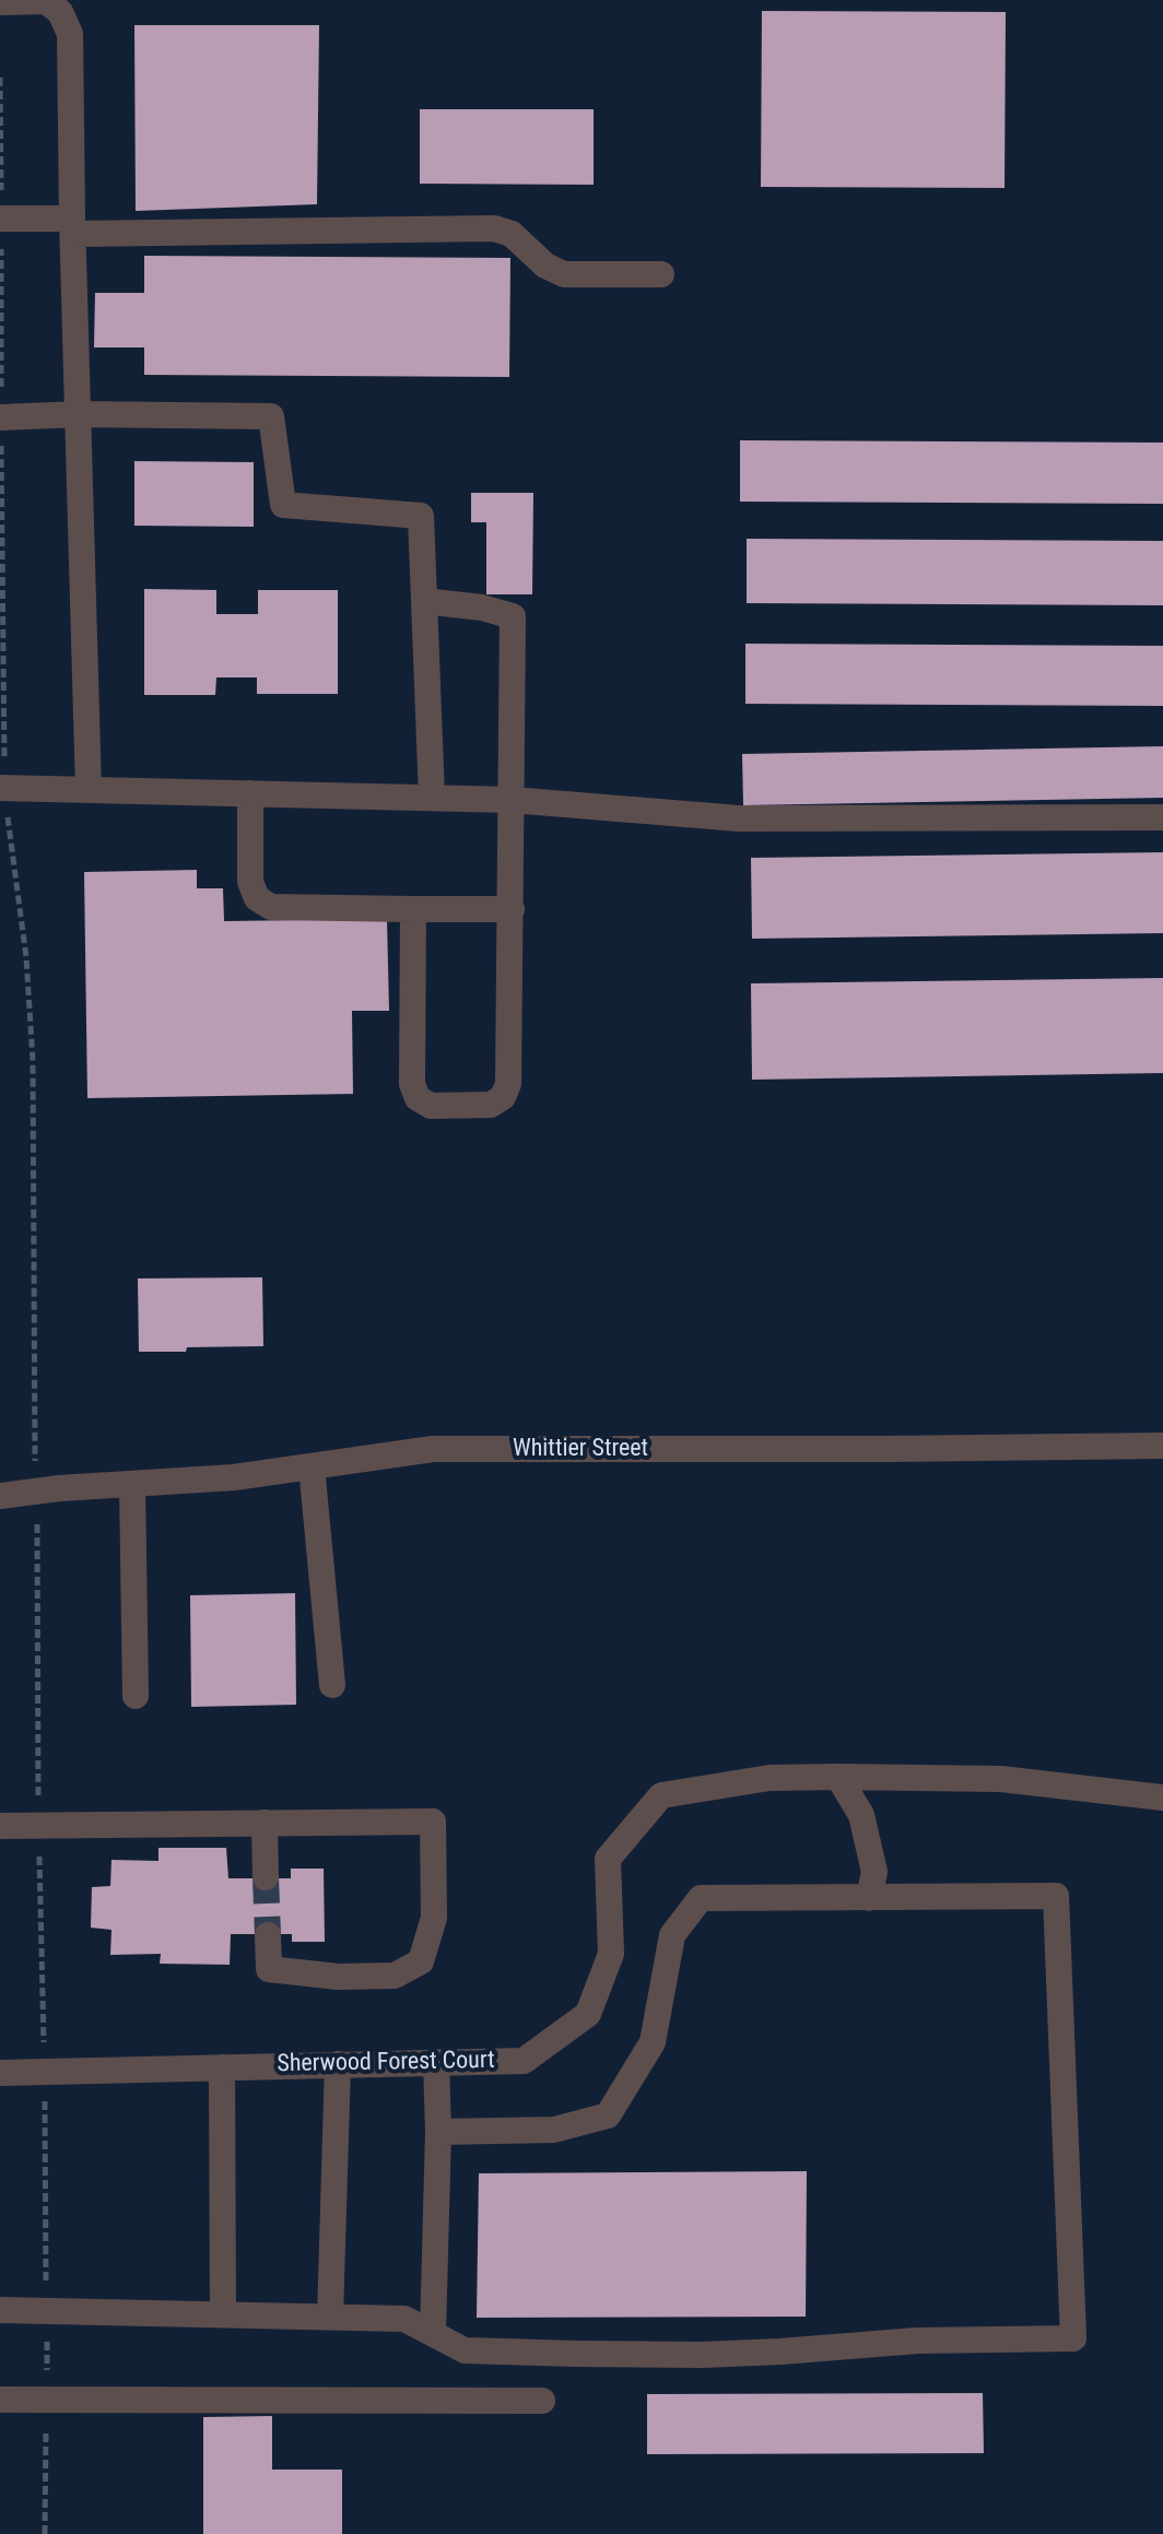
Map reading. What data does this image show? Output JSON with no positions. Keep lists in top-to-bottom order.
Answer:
{
  "streets": {
    "street": ["Whittier Street", "Sherwood Forest Court"]
  }
}
